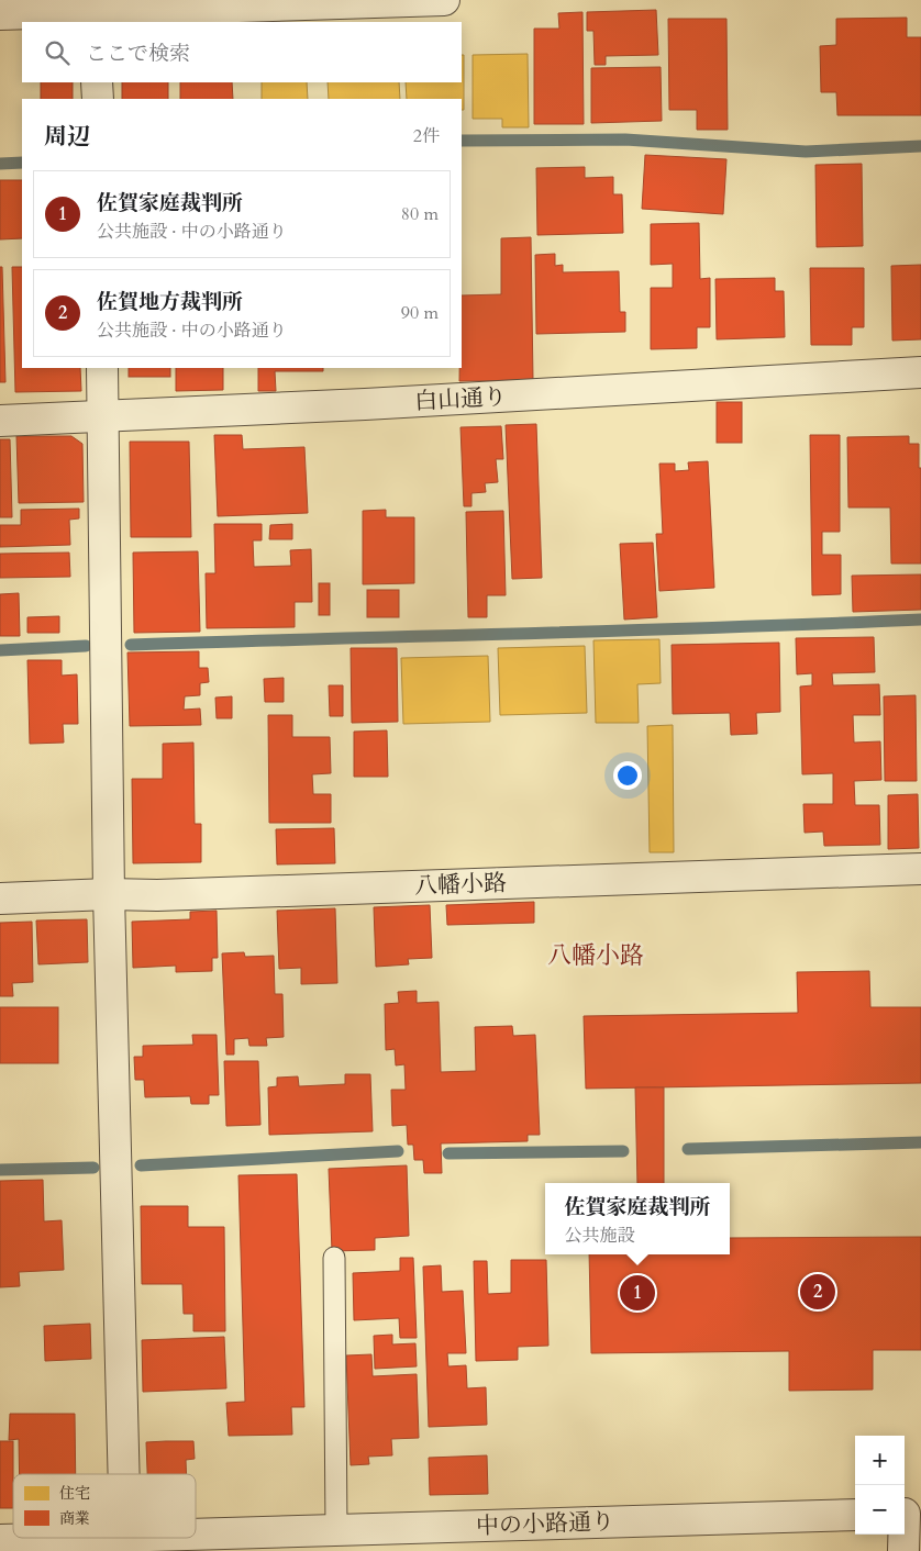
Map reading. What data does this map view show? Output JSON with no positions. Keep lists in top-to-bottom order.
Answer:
{
  "streets": {
    "street": ["白山通り", "八幡小路", "中の小路通り"]
  },
  "districts": ["八幡小路"],
  "legend": ["住宅", "商業"],
  "page": {
    "search": "ここで検索",
    "heading": ["周辺", "2件"],
    "list": [
      {
        "mark": "1",
        "name": "佐賀家庭裁判所",
        "note": "公共施設 · 中の小路通り",
        "value": "80 m"
      },
      {
        "mark": "2",
        "name": "佐賀地方裁判所",
        "note": "公共施設 · 中の小路通り",
        "value": "90 m"
      }
    ],
    "popup": ["佐賀家庭裁判所", "公共施設"],
    "pins": ["2", "1"],
    "map_buttons": ["+", "−"]
  }
}
